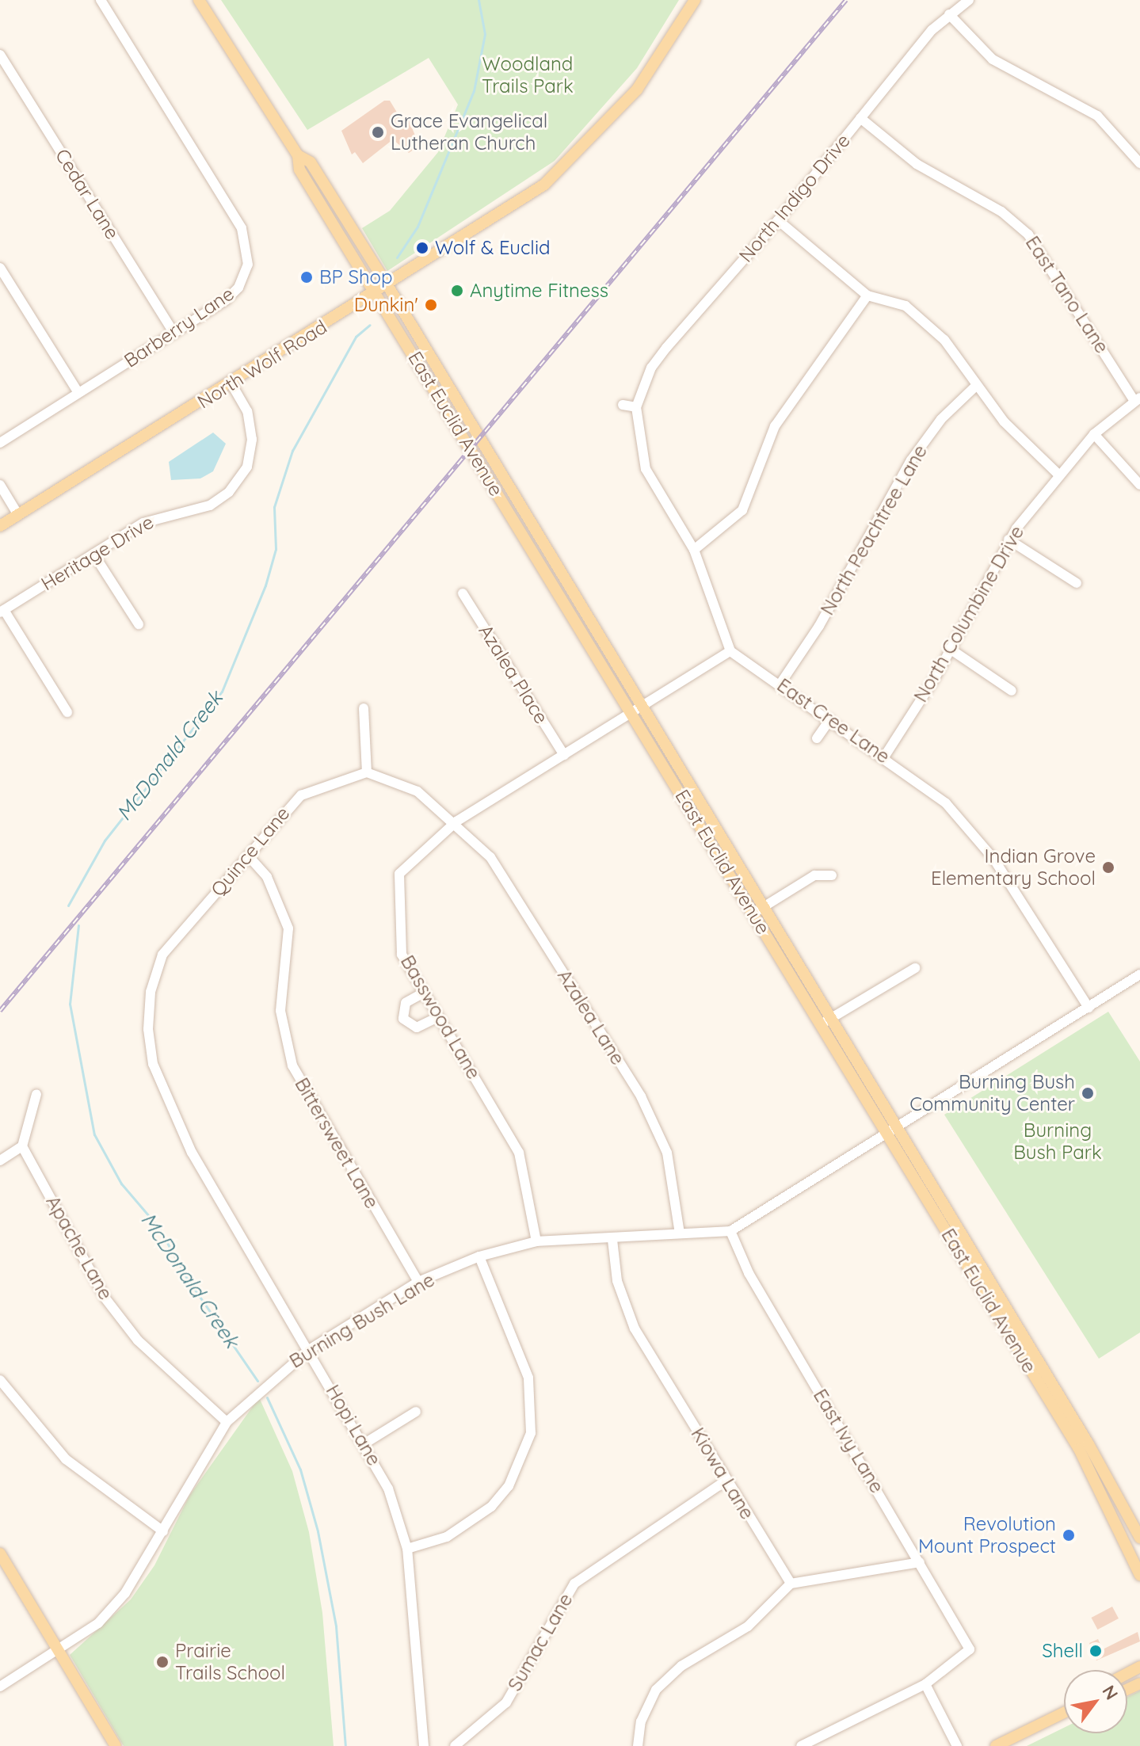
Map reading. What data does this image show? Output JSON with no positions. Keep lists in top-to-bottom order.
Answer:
{
  "streets": {
    "main road": ["North Wolf Road", "East Euclid Avenue"],
    "street": [
      "Cedar Lane",
      "North Indigo Drive",
      "East Tano Lane",
      "Barberry Lane",
      "North Peachtree Lane",
      "Heritage Drive",
      "North Columbine Drive",
      "Azalea Place",
      "East Cree Lane",
      "Quince Lane",
      "Basswood Lane",
      "Azalea Lane",
      "Bittersweet Lane",
      "Apache Lane",
      "Burning Bush Lane",
      "Hopi Lane",
      "East Ivy Lane",
      "Kiowa Lane",
      "Sumac Lane"
    ]
  },
  "crossings": [
    ["Cedar Lane", "Barberry Lane"],
    ["North Indigo Drive", "East Tano Lane"],
    ["East Tano Lane", "North Columbine Drive"],
    ["North Wolf Road", "East Euclid Avenue"],
    ["North Wolf Road", "Heritage Drive"],
    ["East Euclid Avenue", "Basswood Lane"],
    ["East Euclid Avenue", "Burning Bush Lane"],
    ["North Peachtree Lane", "East Cree Lane"],
    ["North Columbine Drive", "East Cree Lane"],
    ["Azalea Place", "Basswood Lane"],
    ["East Cree Lane", "Basswood Lane"],
    ["East Cree Lane", "Burning Bush Lane"],
    ["Quince Lane", "Bittersweet Lane"],
    ["Quince Lane", "Hopi Lane"],
    ["Basswood Lane", "Azalea Lane"],
    ["Basswood Lane", "Burning Bush Lane"],
    ["Azalea Lane", "Burning Bush Lane"],
    ["Bittersweet Lane", "Burning Bush Lane"],
    ["Apache Lane", "Burning Bush Lane"],
    ["Burning Bush Lane", "Hopi Lane"],
    ["Burning Bush Lane", "East Ivy Lane"],
    ["Burning Bush Lane", "Kiowa Lane"],
    ["Kiowa Lane", "Sumac Lane"]
  ],
  "water": ["McDonald Creek"],
  "parks": ["Woodland Trails Park", "Burning Bush Park"],
  "places": [
    "Grace Evangelical Lutheran Church",
    "Wolf & Euclid",
    "BP Shop",
    "Anytime Fitness",
    "Dunkin'",
    "Indian Grove Elementary School",
    "Burning Bush Community Center",
    "Revolution Mount Prospect",
    "Shell",
    "Prairie Trails School"
  ],
  "north": "top right"
}
